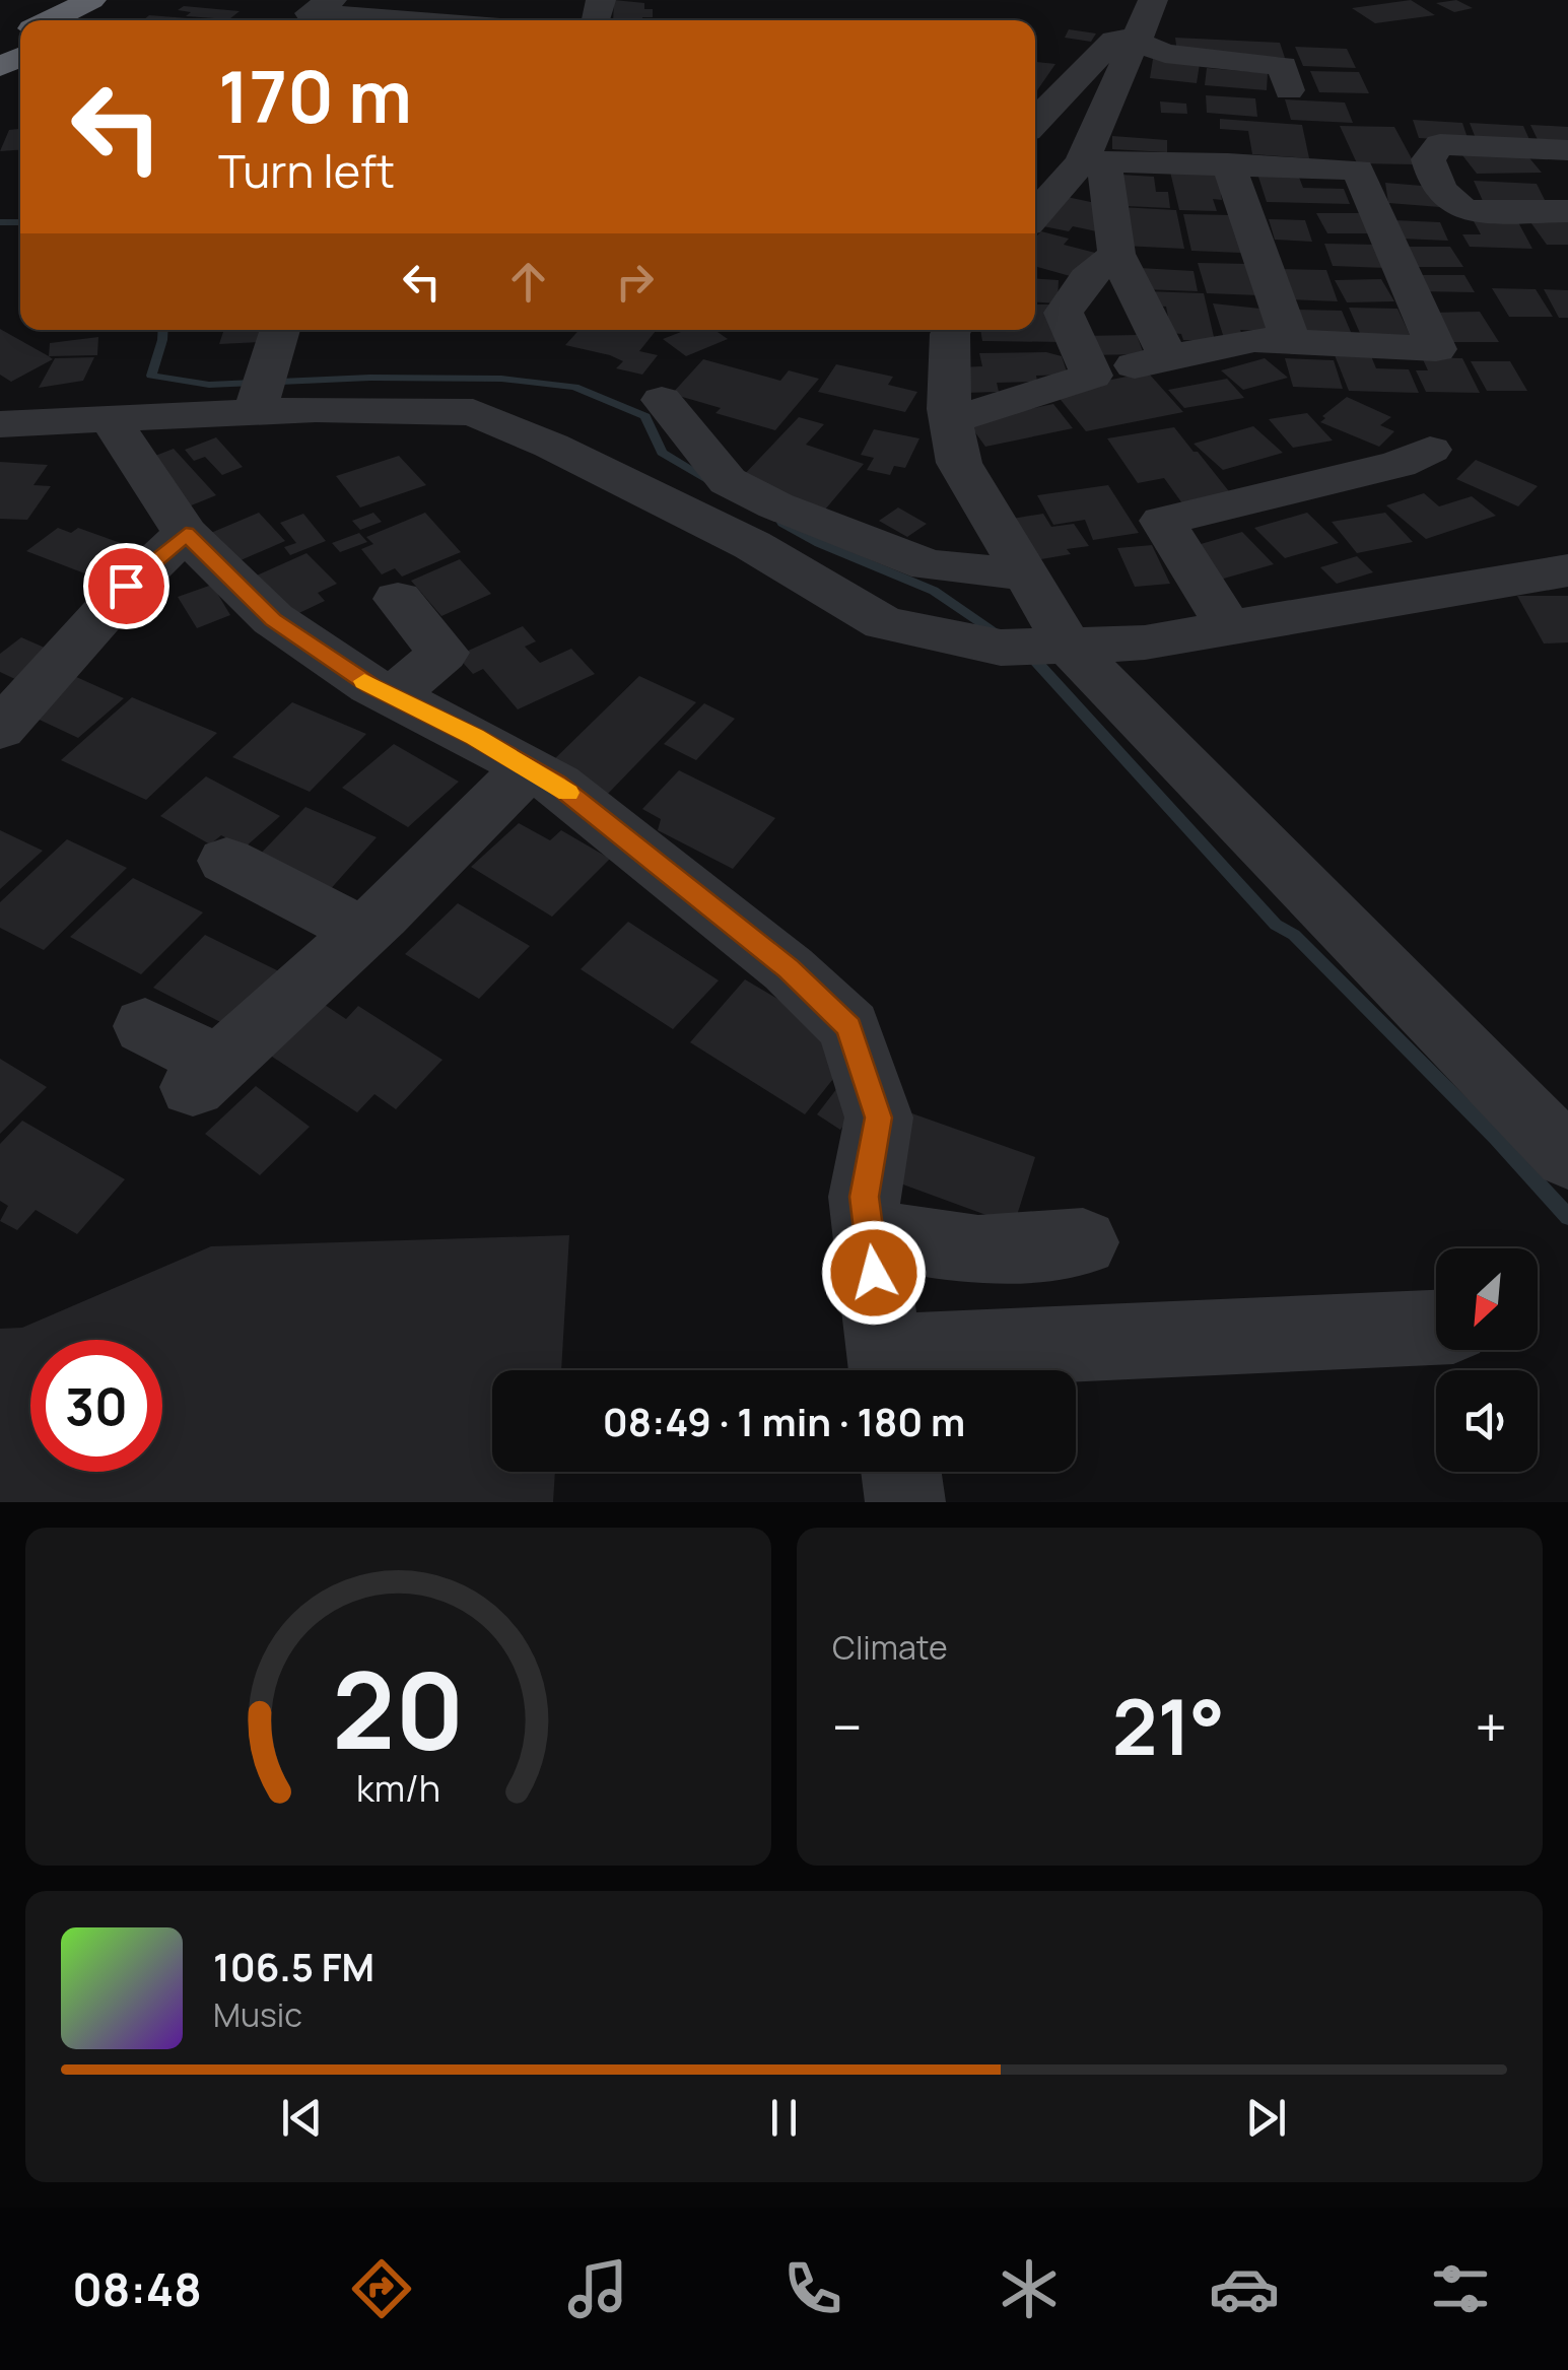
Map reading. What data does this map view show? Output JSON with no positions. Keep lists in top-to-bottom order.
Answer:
{
  "north": "bottom left",
  "page": {
    "turn": ["170 m", "Turn left"],
    "limit": "30",
    "trip": "08:49 · 1 min · 180 m",
    "tile": "Climate",
    "heat": ["−", "21°", "+"],
    "song": ["106.5 FM", "Music"],
    "tabs": "08:48",
    "gauge": ["20", "km/h"]
  }
}
